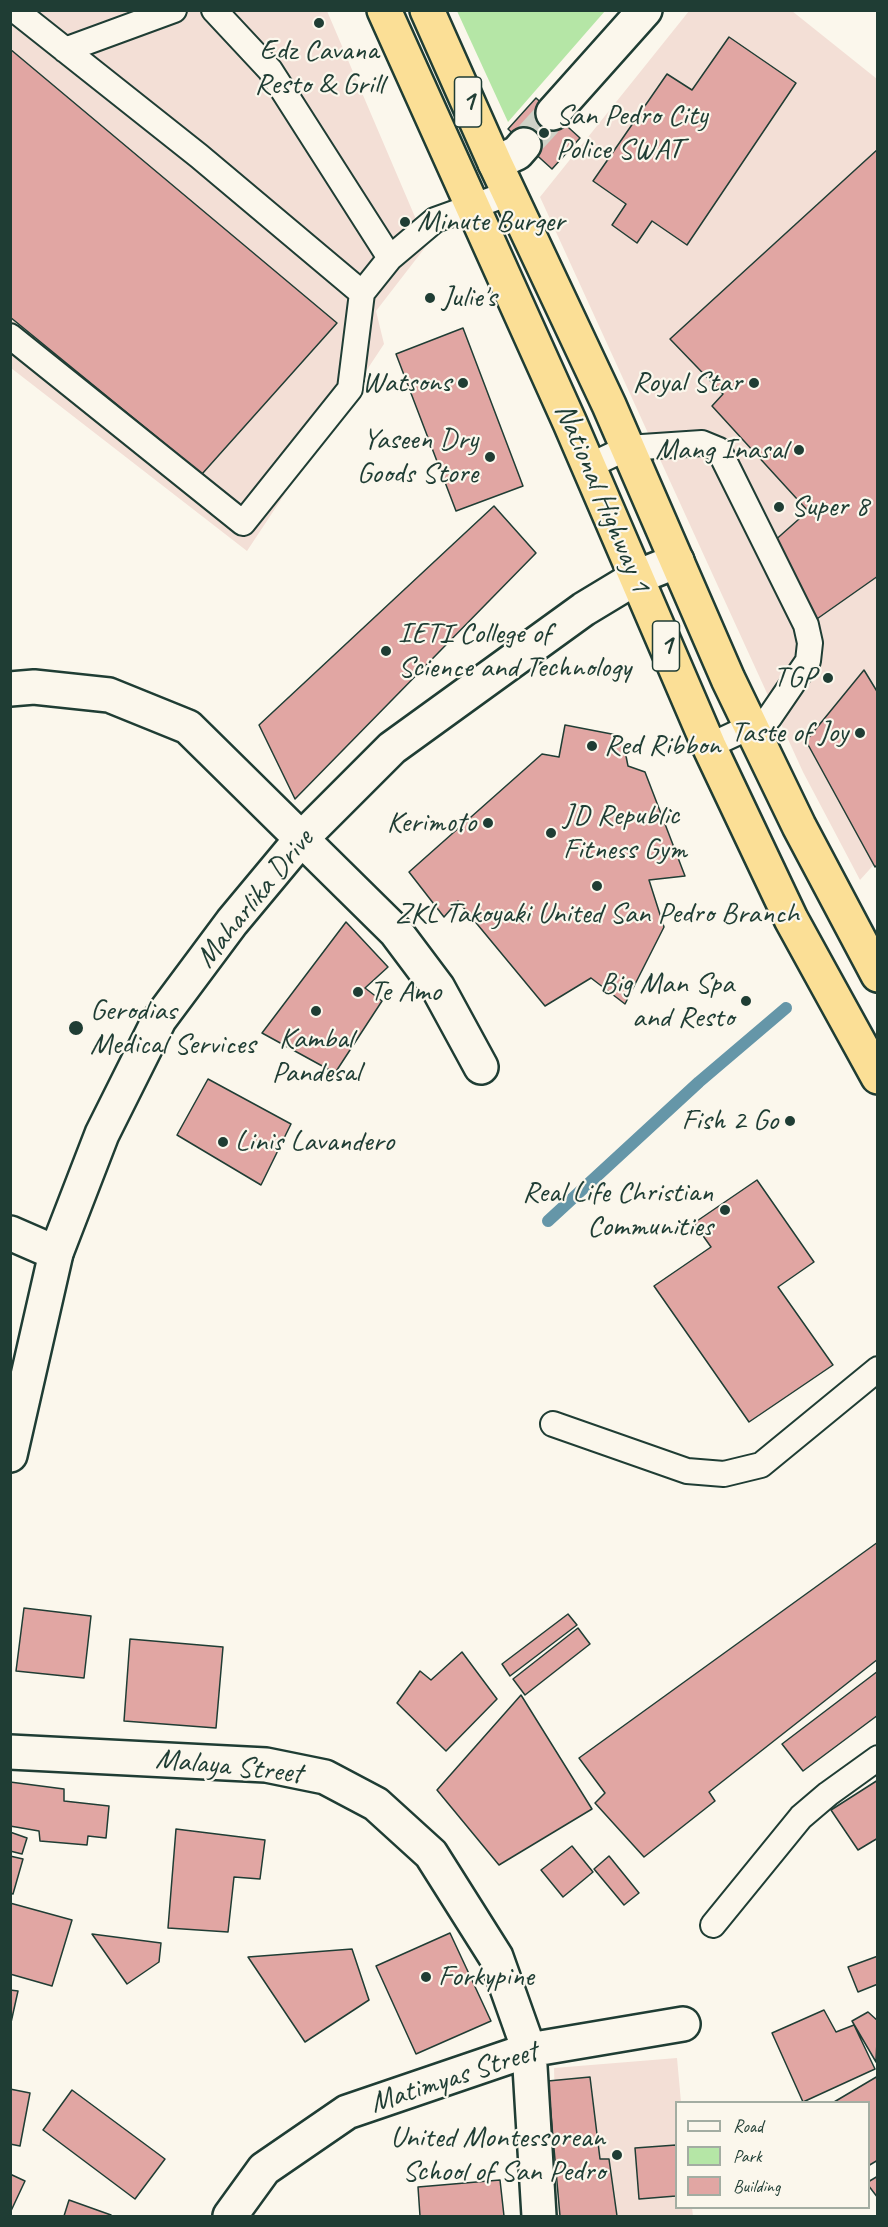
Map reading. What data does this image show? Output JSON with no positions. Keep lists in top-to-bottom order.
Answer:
{
  "streets": {
    "highway": ["1", "National Highway 1"],
    "street": ["Maharlika Drive", "Malaya Street", "Matimyas Street"]
  },
  "crossings": [
    ["National Highway 1", "Maharlika Drive"],
    ["Malaya Street", "Matimyas Street"]
  ],
  "places": [
    "Edz Cavana Resto & Grill",
    "San Pedro City Police SWAT",
    "Minute Burger",
    "Julie's",
    "Watsons",
    "Royal Star",
    "Mang Inasal",
    "Yaseen Dry Goods Store",
    "Super 8",
    "IETI College of Science and Technology",
    "TGP",
    "Taste of Joy",
    "Red Ribbon",
    "Kerimoto",
    "JD Republic Fitness Gym",
    "ZKL Takoyaki United San Pedro Branch",
    "Te Amo",
    "Big Man Spa and Resto",
    "Kambal Pandesal",
    "Gerodias Medical Services",
    "Fish 2 Go",
    "Linis Lavandero",
    "Real Life Christian Communities",
    "Forkypine",
    "United Montessorean School of San Pedro"
  ],
  "legend": ["Road", "Park", "Building"]
}
